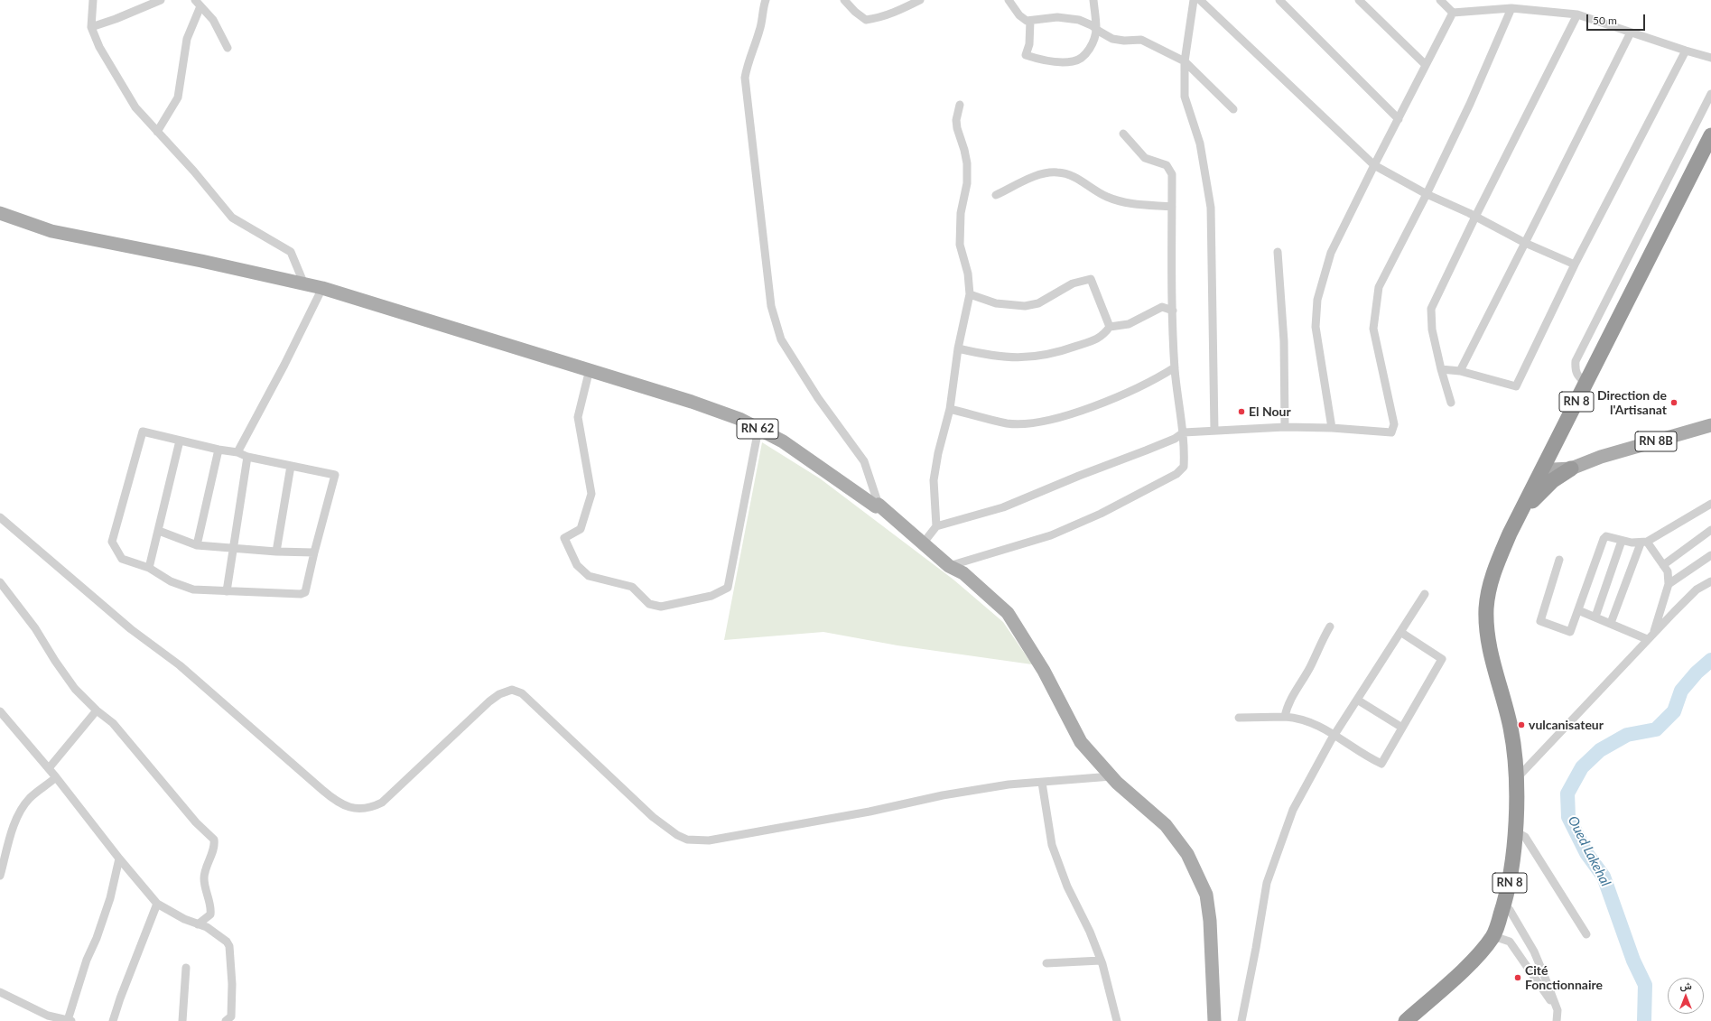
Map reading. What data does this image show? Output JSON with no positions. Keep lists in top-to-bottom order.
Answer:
{
  "streets": {
    "highway": ["RN 8"],
    "main road": ["RN 62", "RN 8B"]
  },
  "crossings": [
    ["RN 8", "RN 8B"]
  ],
  "water": ["Oued Lakehal"],
  "places": [
    "Direction de l'Artisanat",
    "El Nour",
    "vulcanisateur",
    "Cité Fonctionnaire"
  ],
  "scale_bar": "50 m",
  "north": "top"
}
